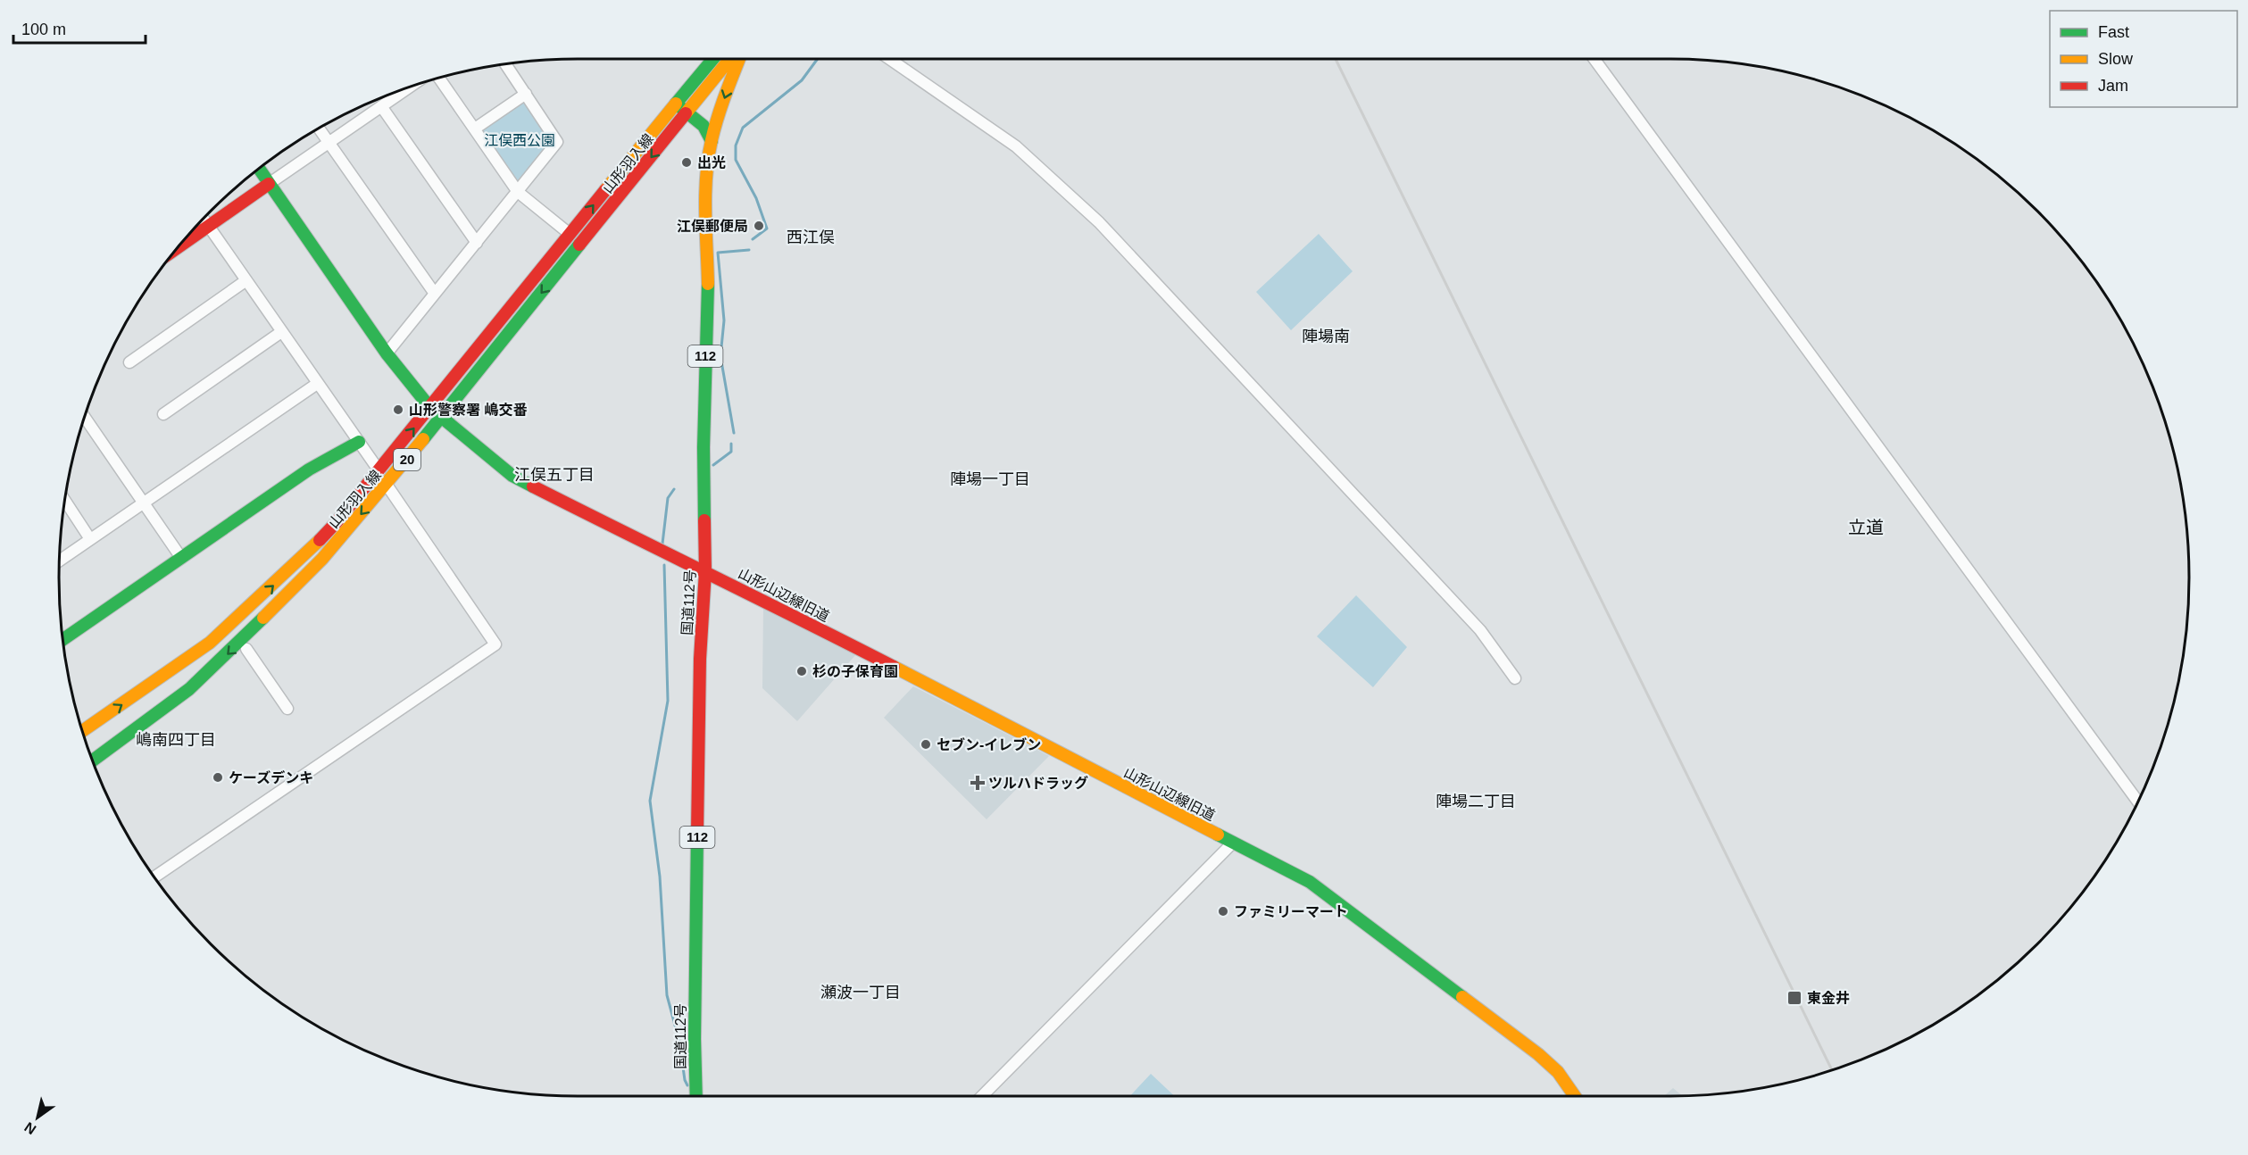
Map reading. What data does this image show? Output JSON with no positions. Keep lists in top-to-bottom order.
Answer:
{
  "streets": {
    "main road": [
      "山形羽入線",
      "112",
      "20",
      "山形山辺線旧道",
      "国道112号"
    ]
  },
  "crossings": [
    ["山形羽入線", "山形山辺線旧道"],
    ["山形山辺線旧道", "国道112号"]
  ],
  "districts": [
    "西江俣",
    "陣場南",
    "江俣五丁目",
    "陣場一丁目",
    "立道",
    "嶋南四丁目",
    "陣場二丁目",
    "瀬波一丁目"
  ],
  "parks": ["江俣西公園"],
  "places": {
    "other": [
      "出光",
      "江俣郵便局",
      "山形警察署 嶋交番",
      "杉の子保育園",
      "セブン-イレブン",
      "ケーズデンキ",
      "ファミリーマート"
    ],
    "health": ["ツルハドラッグ"],
    "transit": ["東金井"]
  },
  "legend": ["Fast", "Slow", "Jam"],
  "scale_bar": "100 m",
  "north": "bottom left"
}
